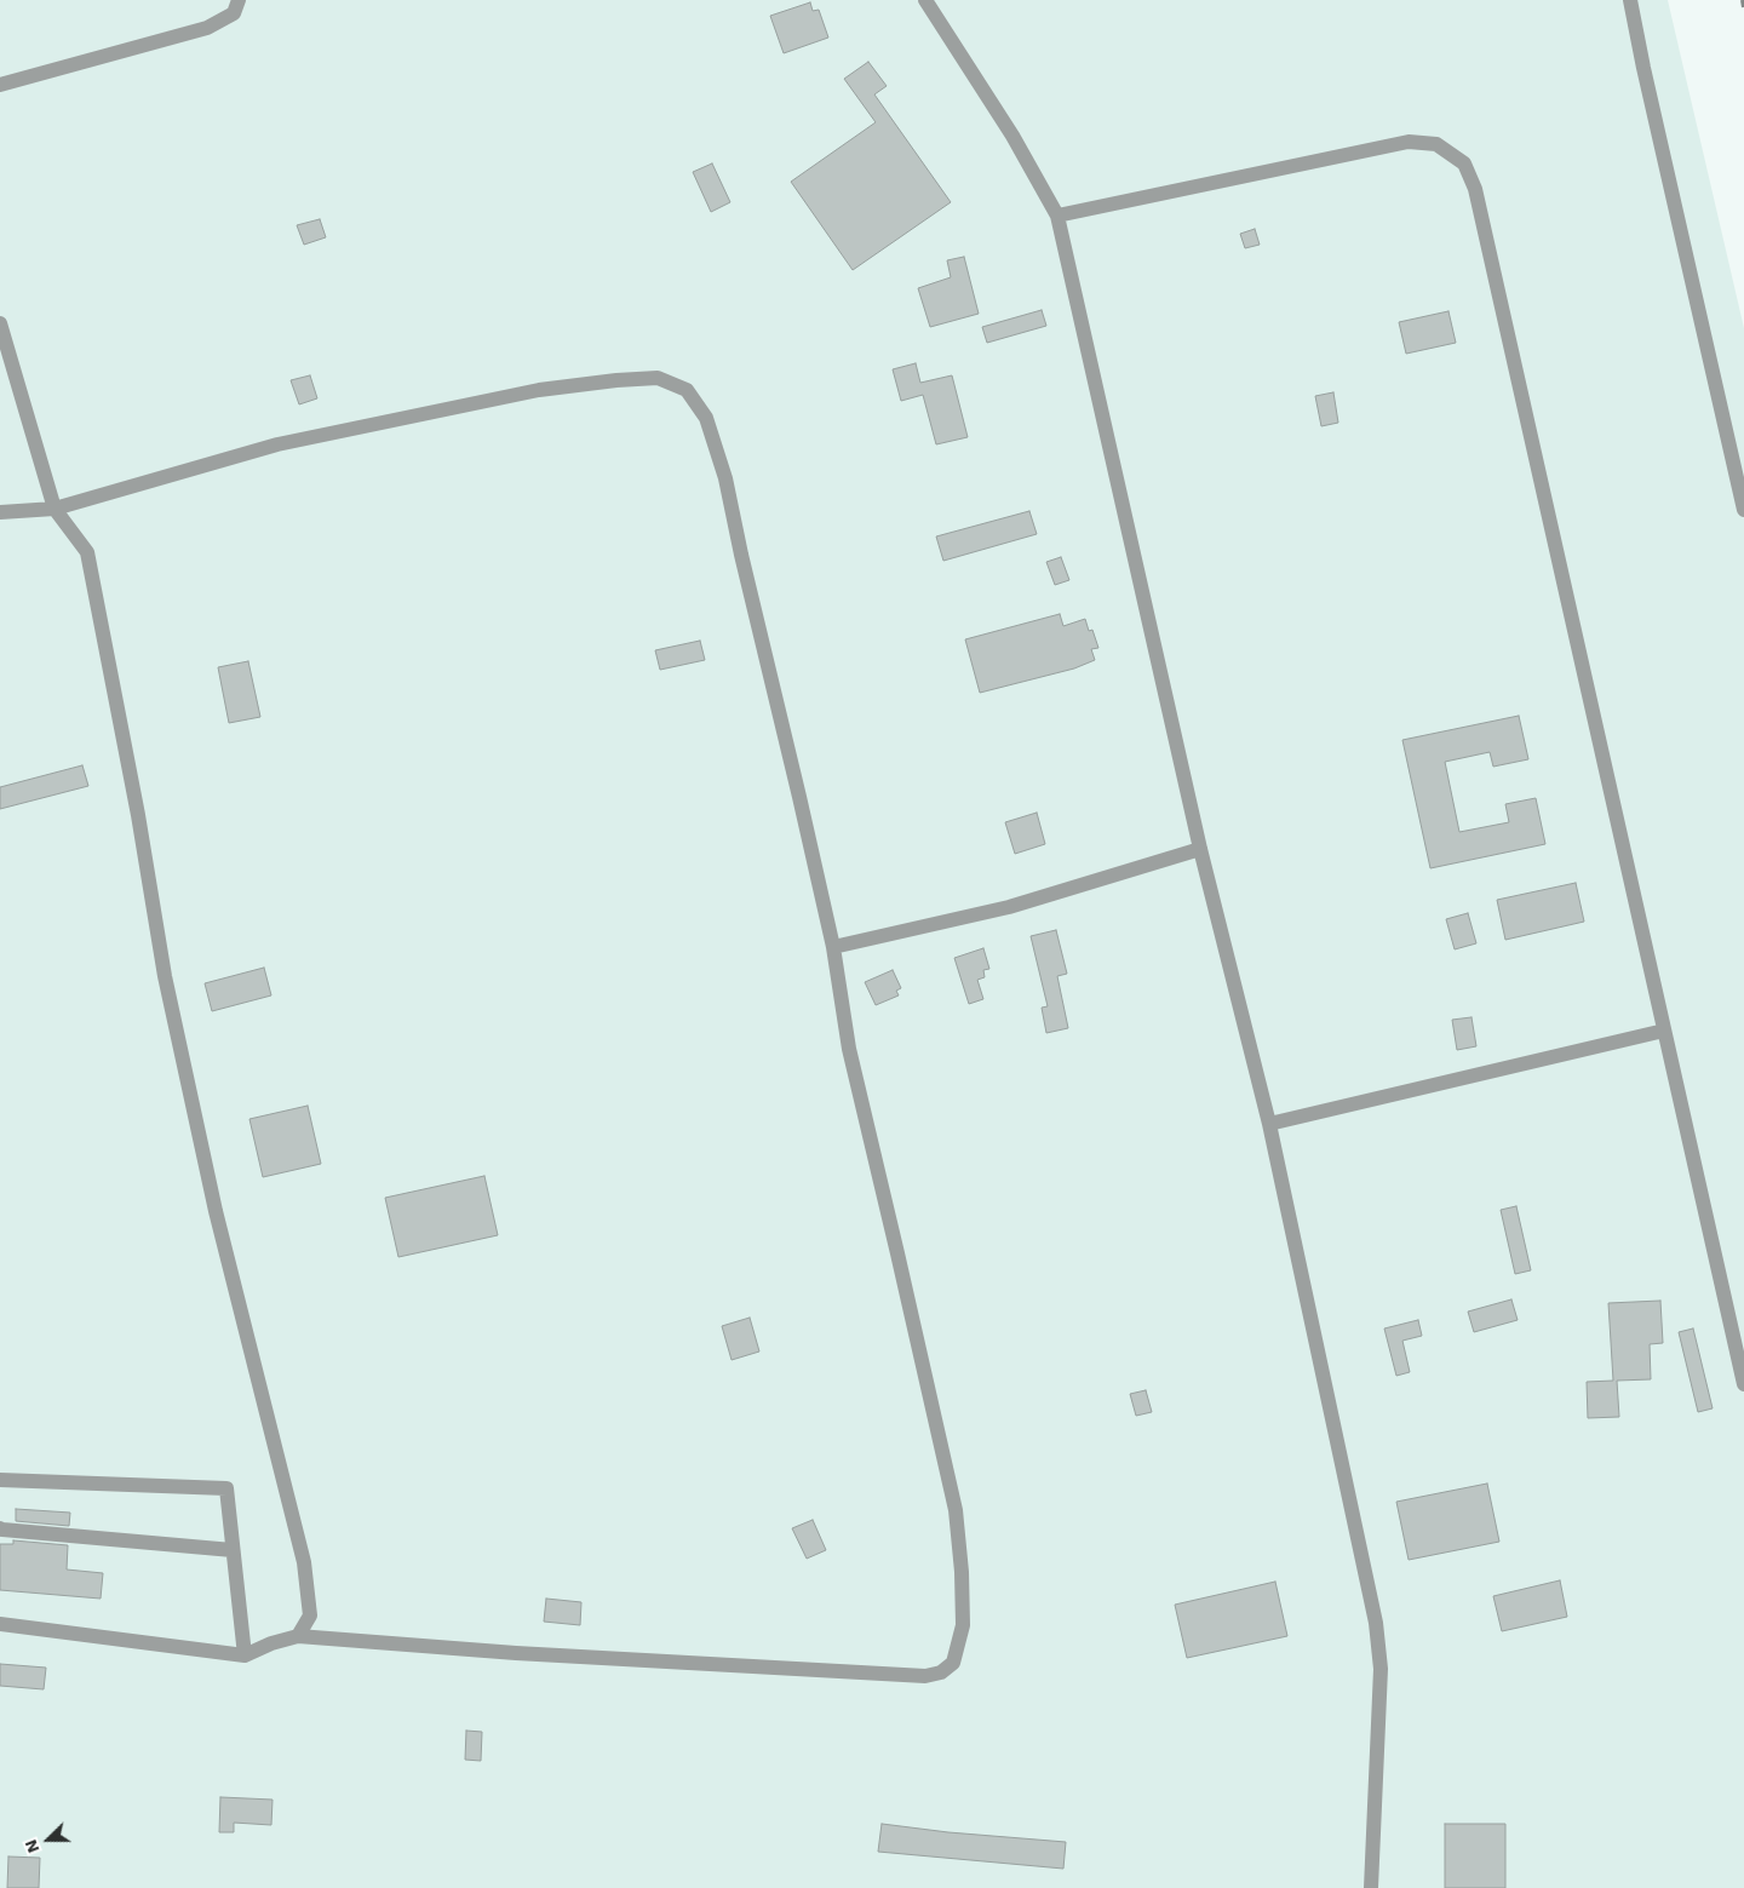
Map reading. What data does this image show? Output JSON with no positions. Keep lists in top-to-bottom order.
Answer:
{
  "north": "left"
}
